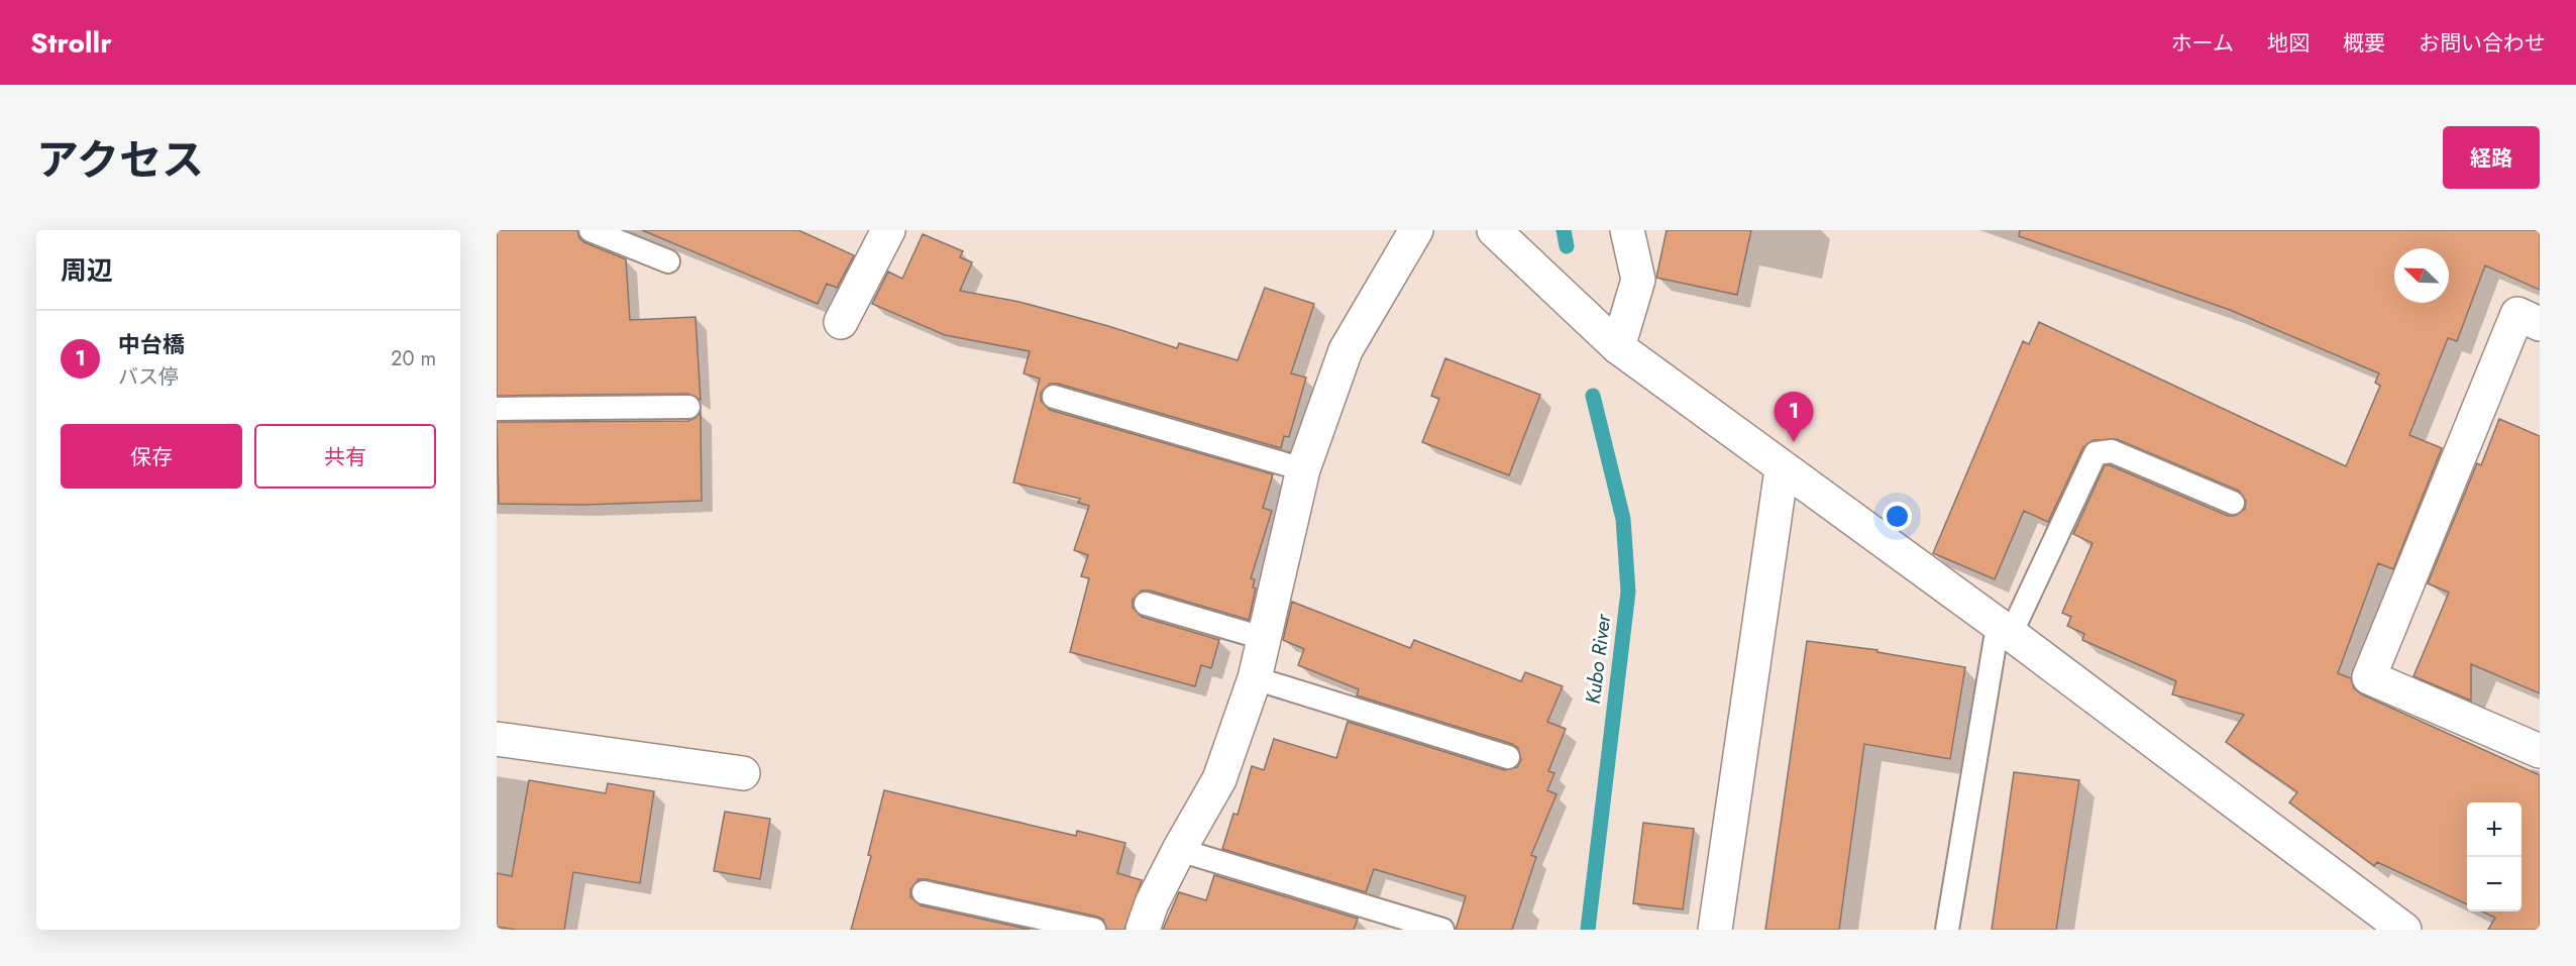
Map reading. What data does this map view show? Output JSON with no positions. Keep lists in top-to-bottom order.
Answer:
{
  "water": ["Kubo River"],
  "north": "top left",
  "page": {
    "header": "Strollr",
    "nav": [
      "ホーム",
      "地図",
      "概要",
      "お問い合わせ"
    ],
    "title": "アクセス",
    "buttons": [
      "経路",
      ["保存", "共有"]
    ],
    "heading": "周辺",
    "list": [
      {
        "mark": "1",
        "name": "中台橋",
        "note": "バス停",
        "value": "20 m"
      }
    ],
    "pins": "1",
    "map_buttons": ["+", "−"]
  }
}
